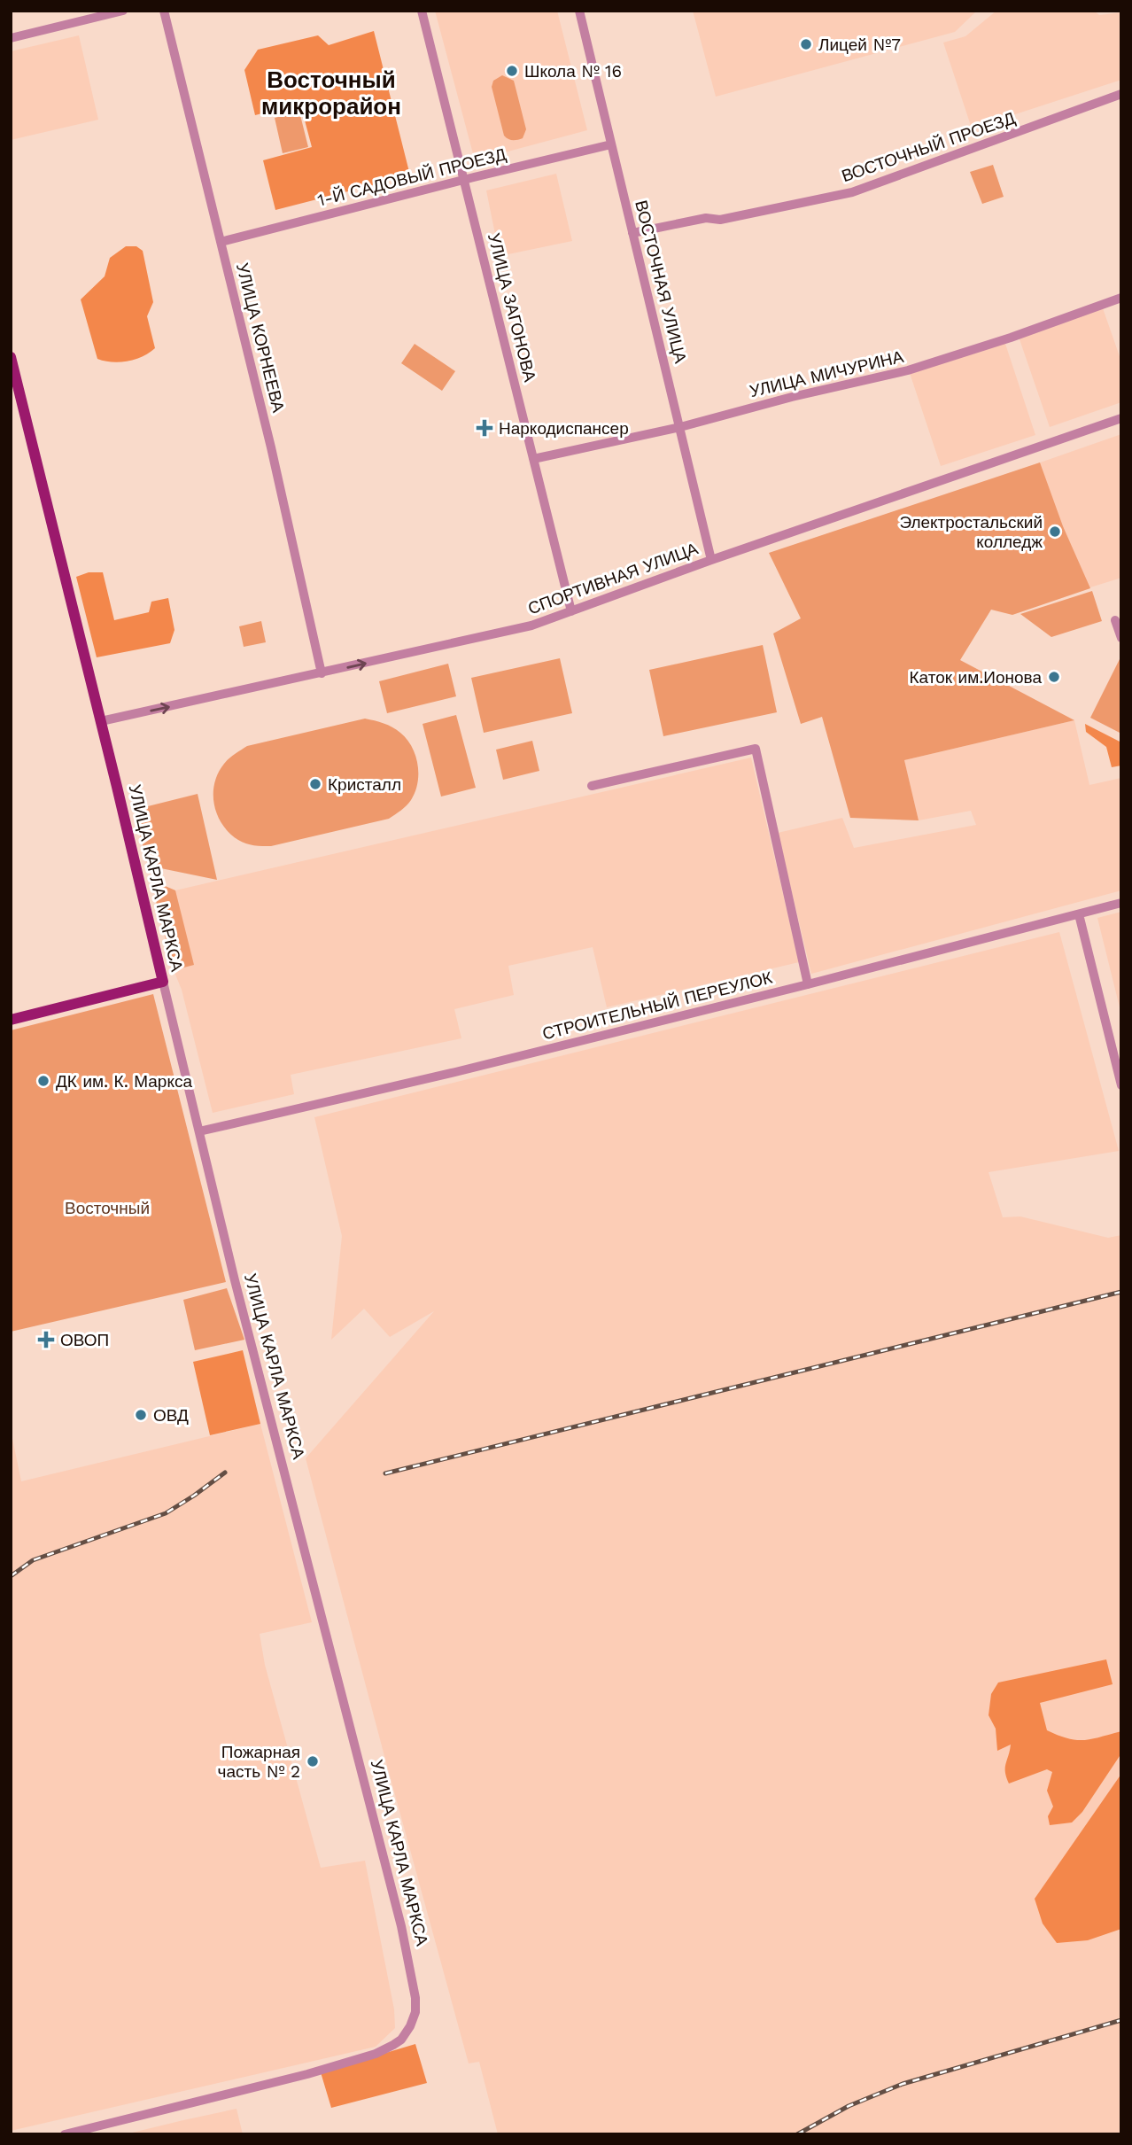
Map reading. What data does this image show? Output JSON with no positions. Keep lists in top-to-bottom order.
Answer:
{
  "streets": {
    "main road": ["УЛИЦА КАРЛА МАРКСА"],
    "street": [
      "ВОСТОЧНЫЙ ПРОЕЗД",
      "1-Й САДОВЫЙ ПРОЕЗД",
      "ВОСТОЧНАЯ УЛИЦА",
      "УЛИЦА ЗАГОНОВА",
      "УЛИЦА КОРНЕЕВА",
      "УЛИЦА МИЧУРИНА",
      "СПОРТИВНАЯ УЛИЦА",
      "СТРОИТЕЛЬНЫЙ ПЕРЕУЛОК"
    ]
  },
  "crossings": [
    ["ВОСТОЧНЫЙ ПРОЕЗД", "ВОСТОЧНАЯ УЛИЦА"],
    ["1-Й САДОВЫЙ ПРОЕЗД", "ВОСТОЧНАЯ УЛИЦА"],
    ["1-Й САДОВЫЙ ПРОЕЗД", "УЛИЦА ЗАГОНОВА"],
    ["1-Й САДОВЫЙ ПРОЕЗД", "УЛИЦА КОРНЕЕВА"],
    ["ВОСТОЧНАЯ УЛИЦА", "УЛИЦА МИЧУРИНА"],
    ["ВОСТОЧНАЯ УЛИЦА", "СПОРТИВНАЯ УЛИЦА"],
    ["УЛИЦА ЗАГОНОВА", "УЛИЦА МИЧУРИНА"],
    ["УЛИЦА ЗАГОНОВА", "СПОРТИВНАЯ УЛИЦА"],
    ["УЛИЦА КОРНЕЕВА", "СПОРТИВНАЯ УЛИЦА"],
    ["СПОРТИВНАЯ УЛИЦА", "УЛИЦА КАРЛА МАРКСА"],
    ["УЛИЦА КАРЛА МАРКСА", "СТРОИТЕЛЬНЫЙ ПЕРЕУЛОК"]
  ],
  "one_way": ["СПОРТИВНАЯ УЛИЦА"],
  "districts": ["Восточный микрорайон"],
  "parks": ["Восточный"],
  "places": {
    "other": [
      "Лицей №7",
      "Школа № 16",
      "Электростальский колледж",
      "Каток им.Ионова",
      "Кристалл",
      "ДК им. К. Маркса",
      "ОВД",
      "Пожарная часть № 2"
    ],
    "health": ["Наркодиспансер", "ОВОП"]
  }
}
